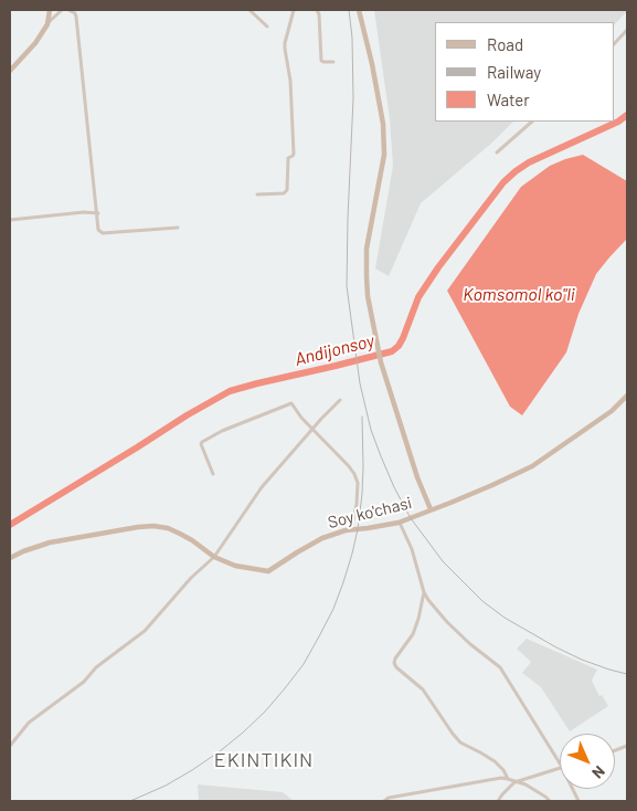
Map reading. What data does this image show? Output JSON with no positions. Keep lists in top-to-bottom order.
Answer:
{
  "streets": {
    "main road": ["Soy ko'chasi"]
  },
  "districts": ["EKINTIKIN"],
  "water": ["Komsomol ko\"li", "Andijonsoy"],
  "legend": ["Road", "Railway", "Water"],
  "north": "bottom right"
}
